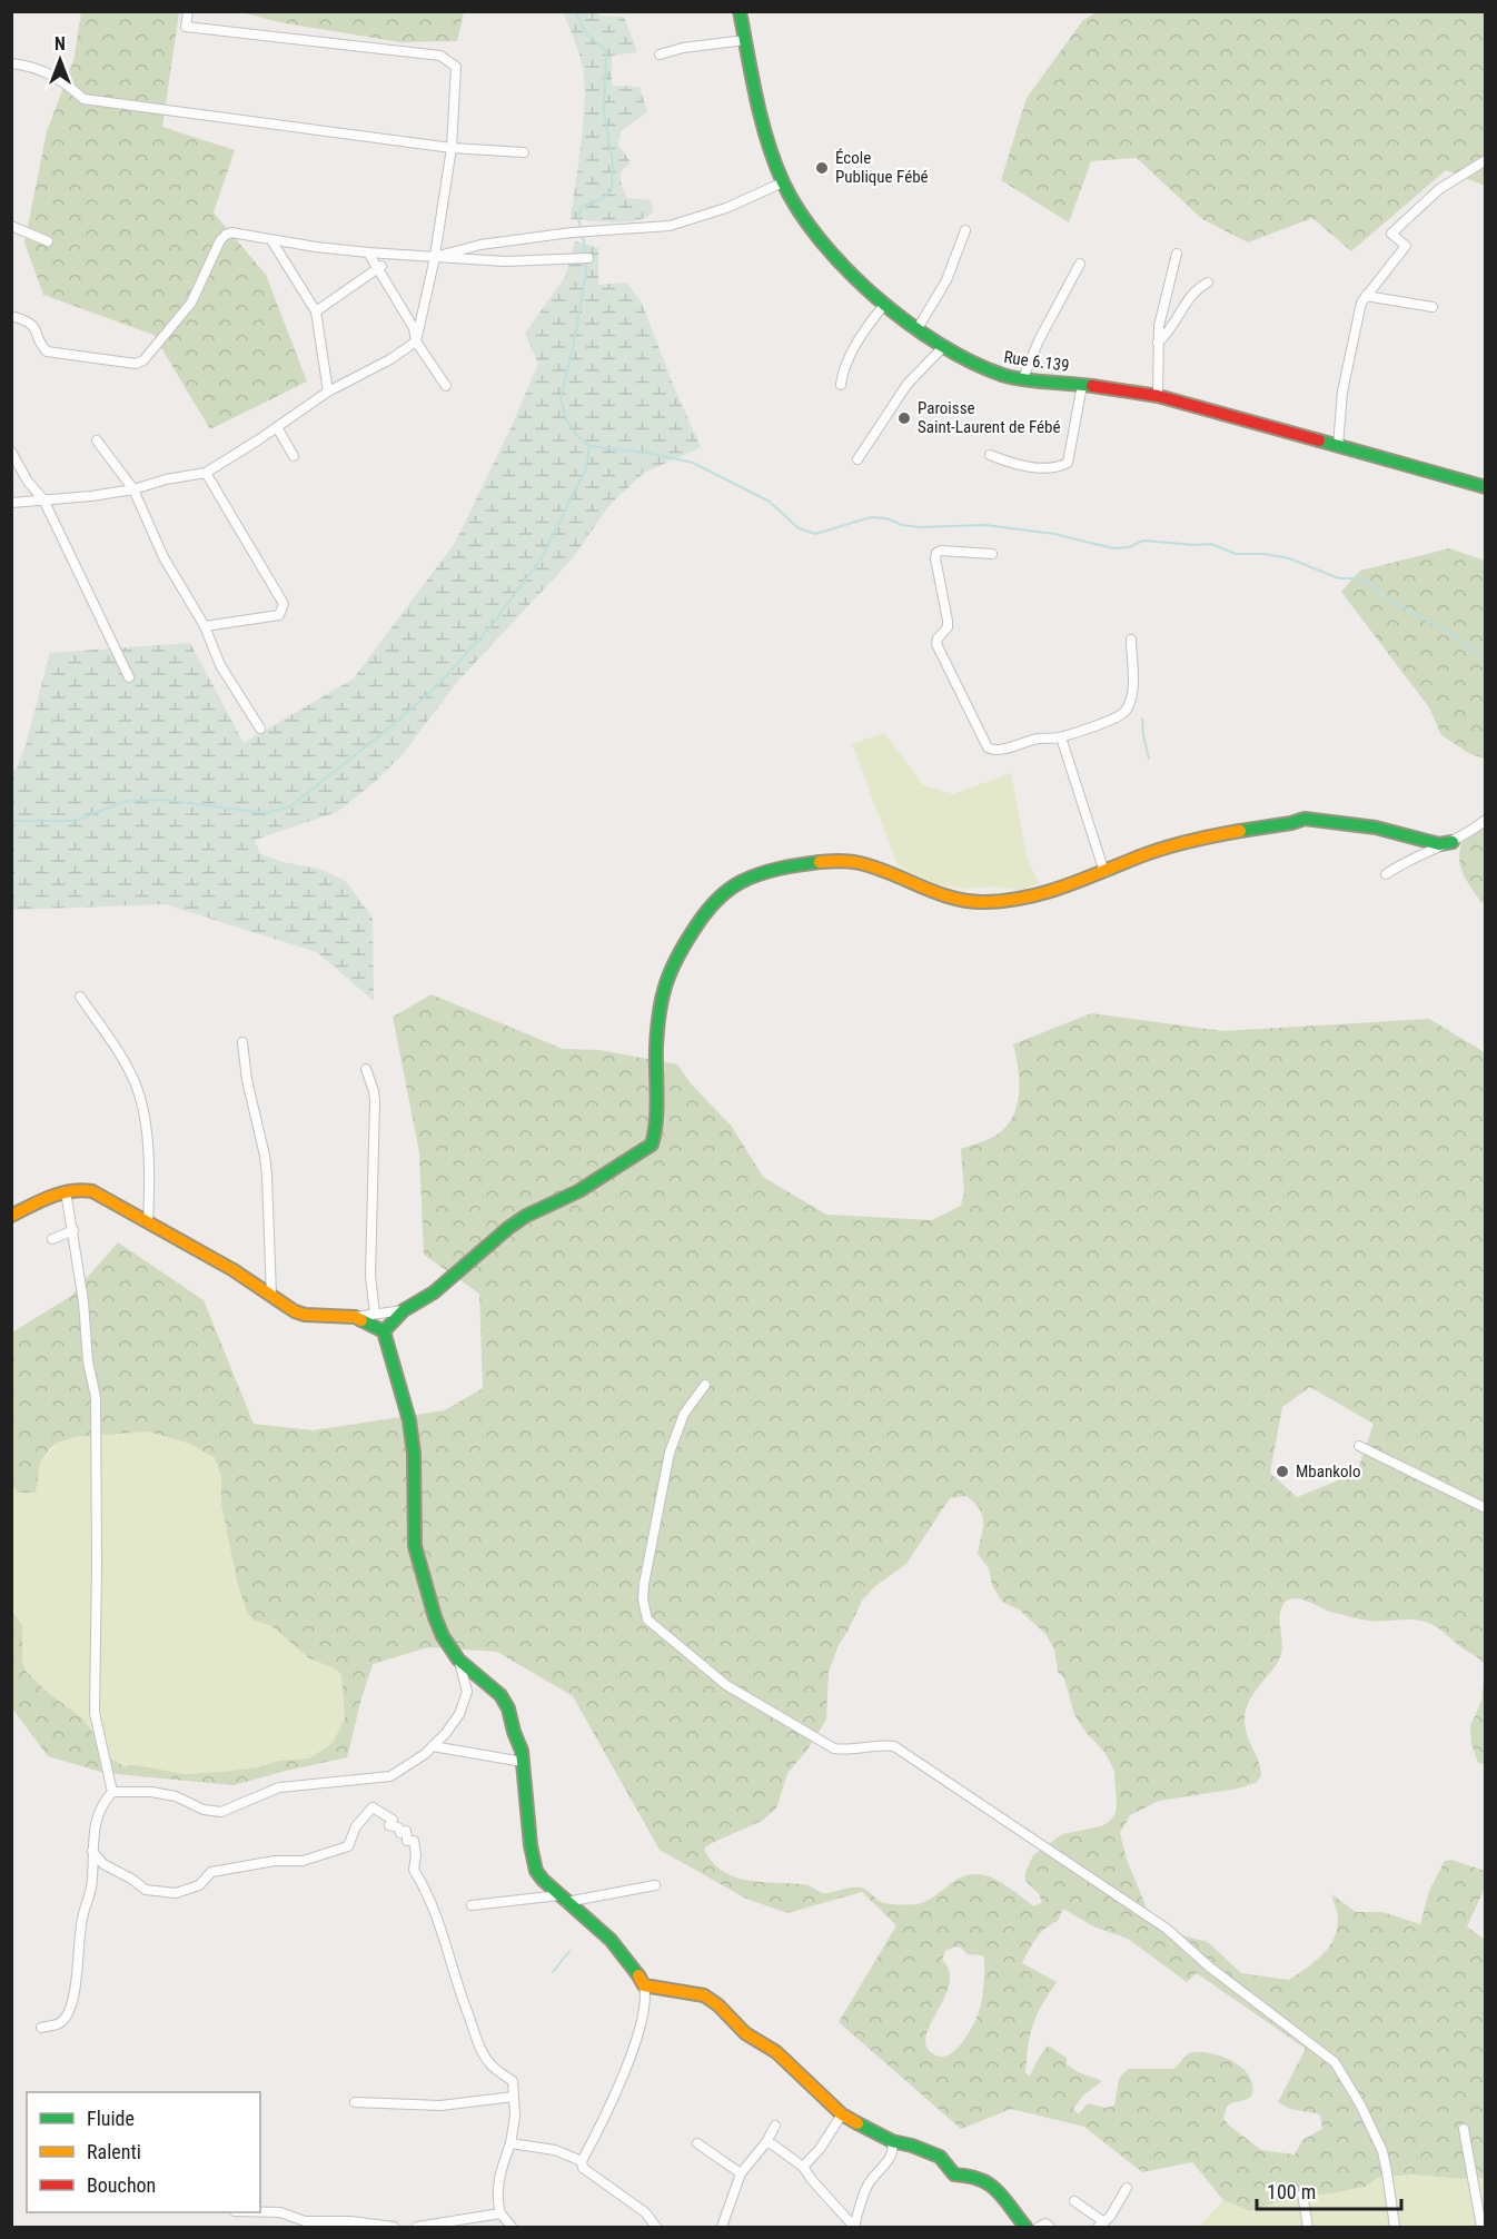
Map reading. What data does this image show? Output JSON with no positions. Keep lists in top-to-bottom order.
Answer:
{
  "streets": {
    "street": ["Rue 6.139"]
  },
  "places": ["École Publique Fébé", "Paroisse Saint-Laurent de Fébé", "Mbankolo"],
  "legend": ["Fluide", "Ralenti", "Bouchon"],
  "scale_bar": "100 m",
  "north": "top"
}
